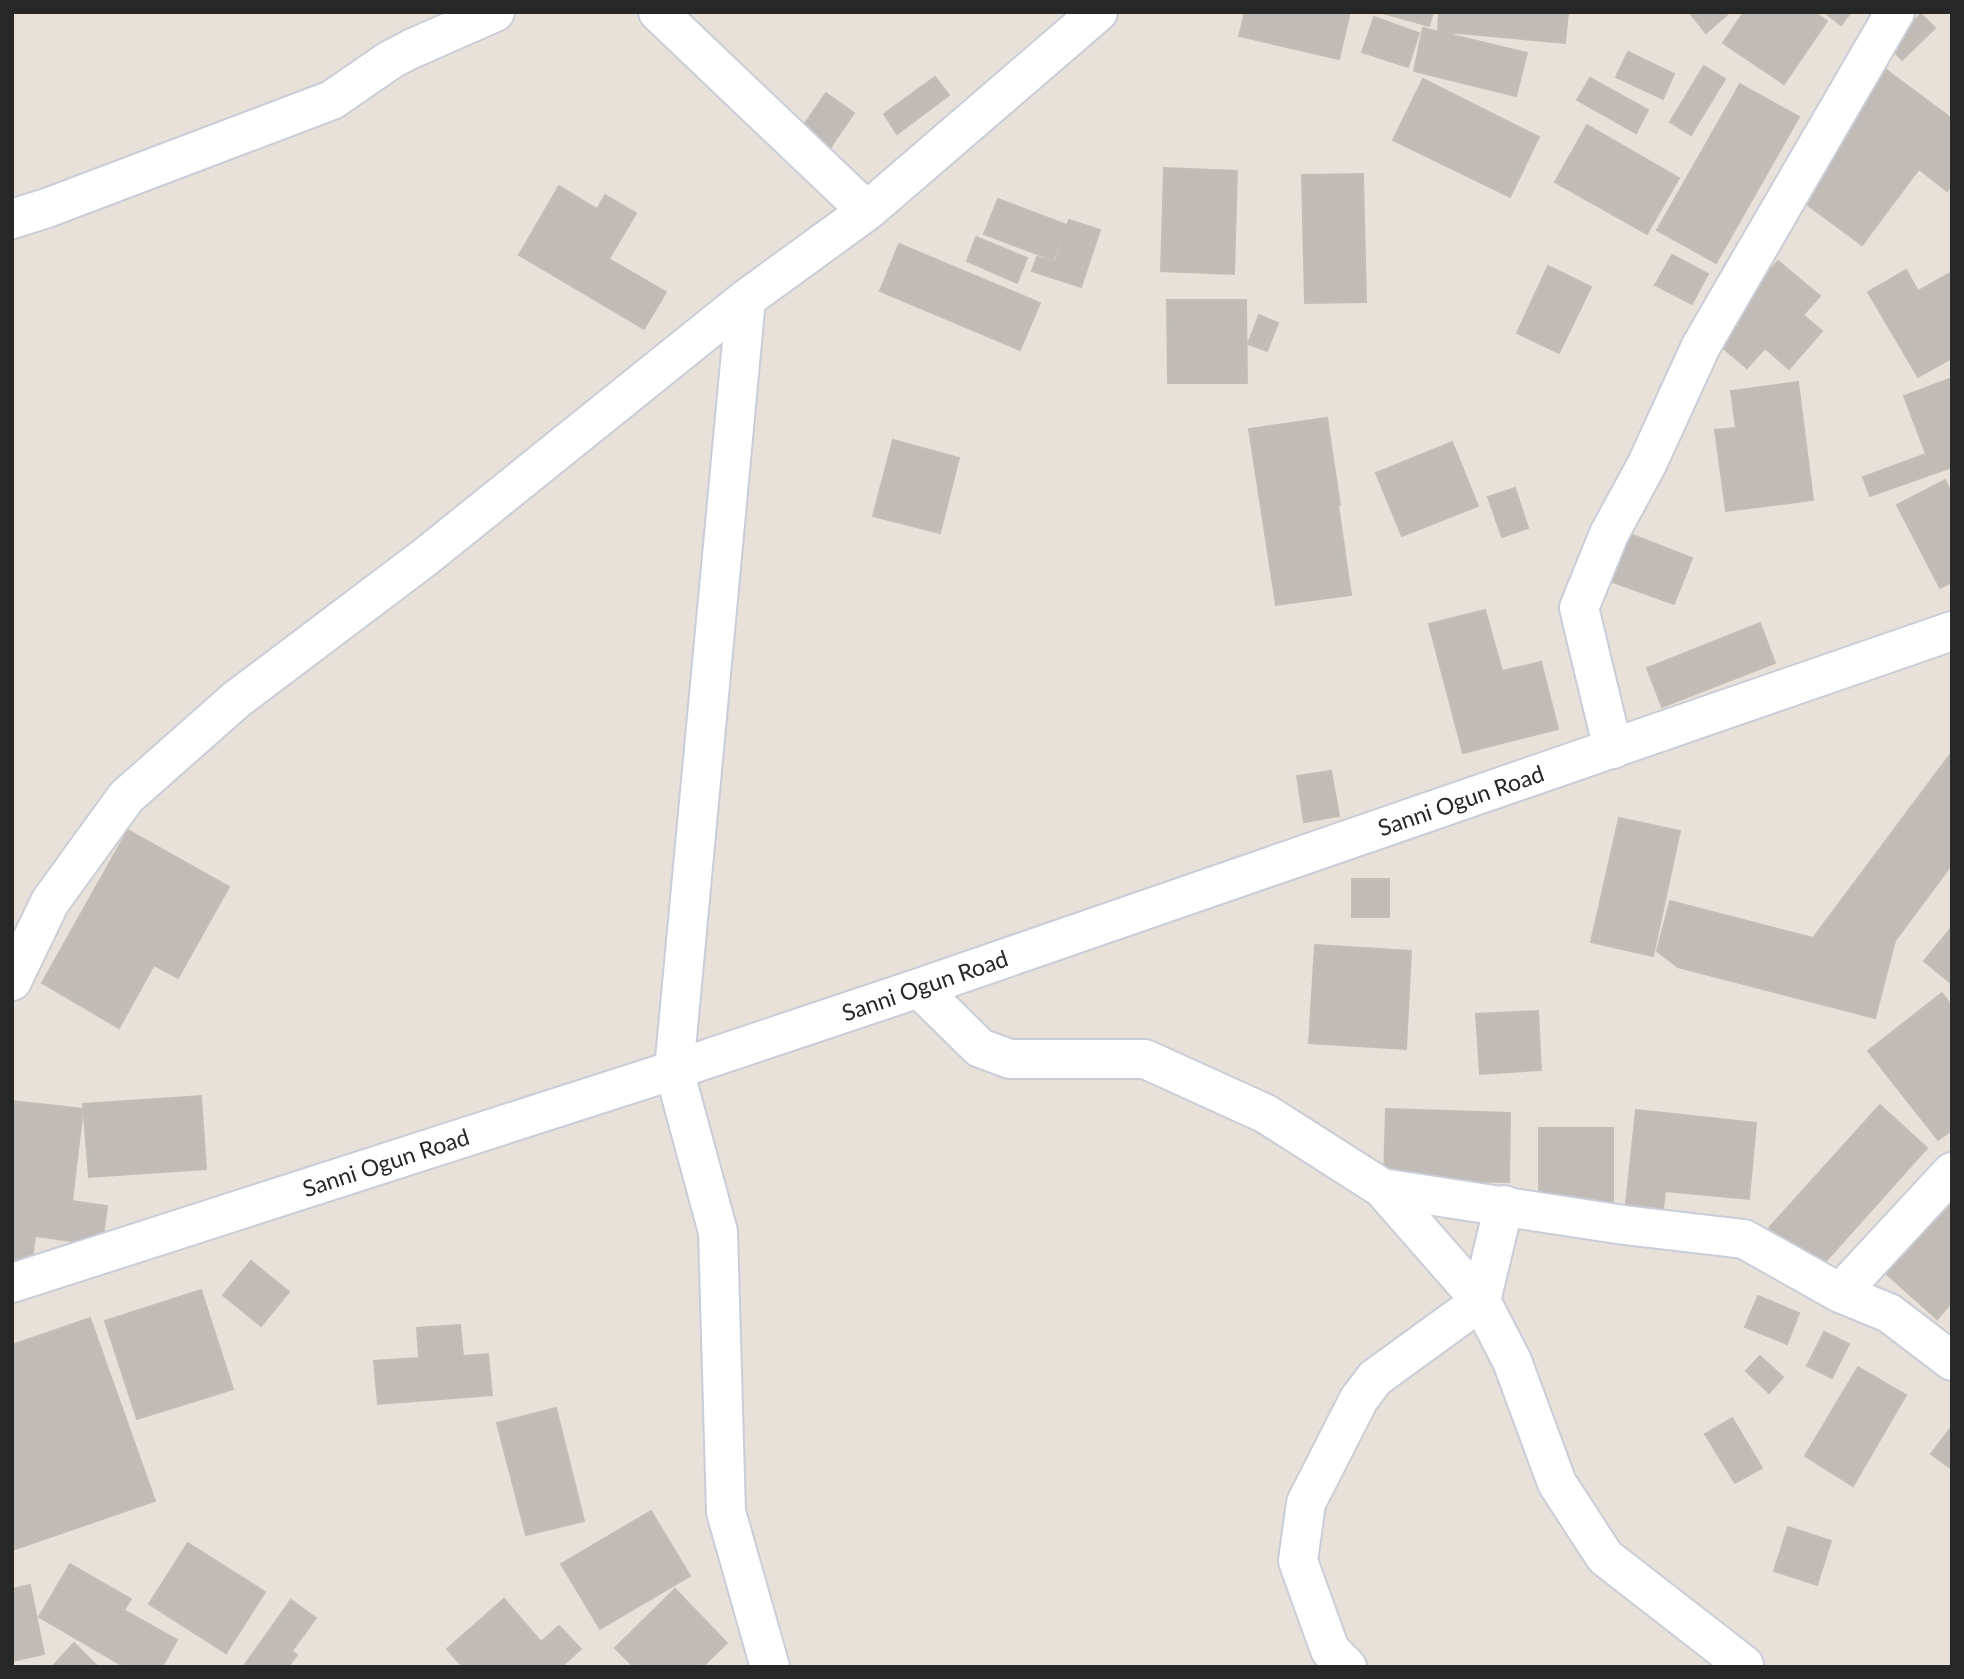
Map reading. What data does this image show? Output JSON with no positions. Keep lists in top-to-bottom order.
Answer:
{
  "streets": {
    "street": ["Sanni Ogun Road"]
  }
}
